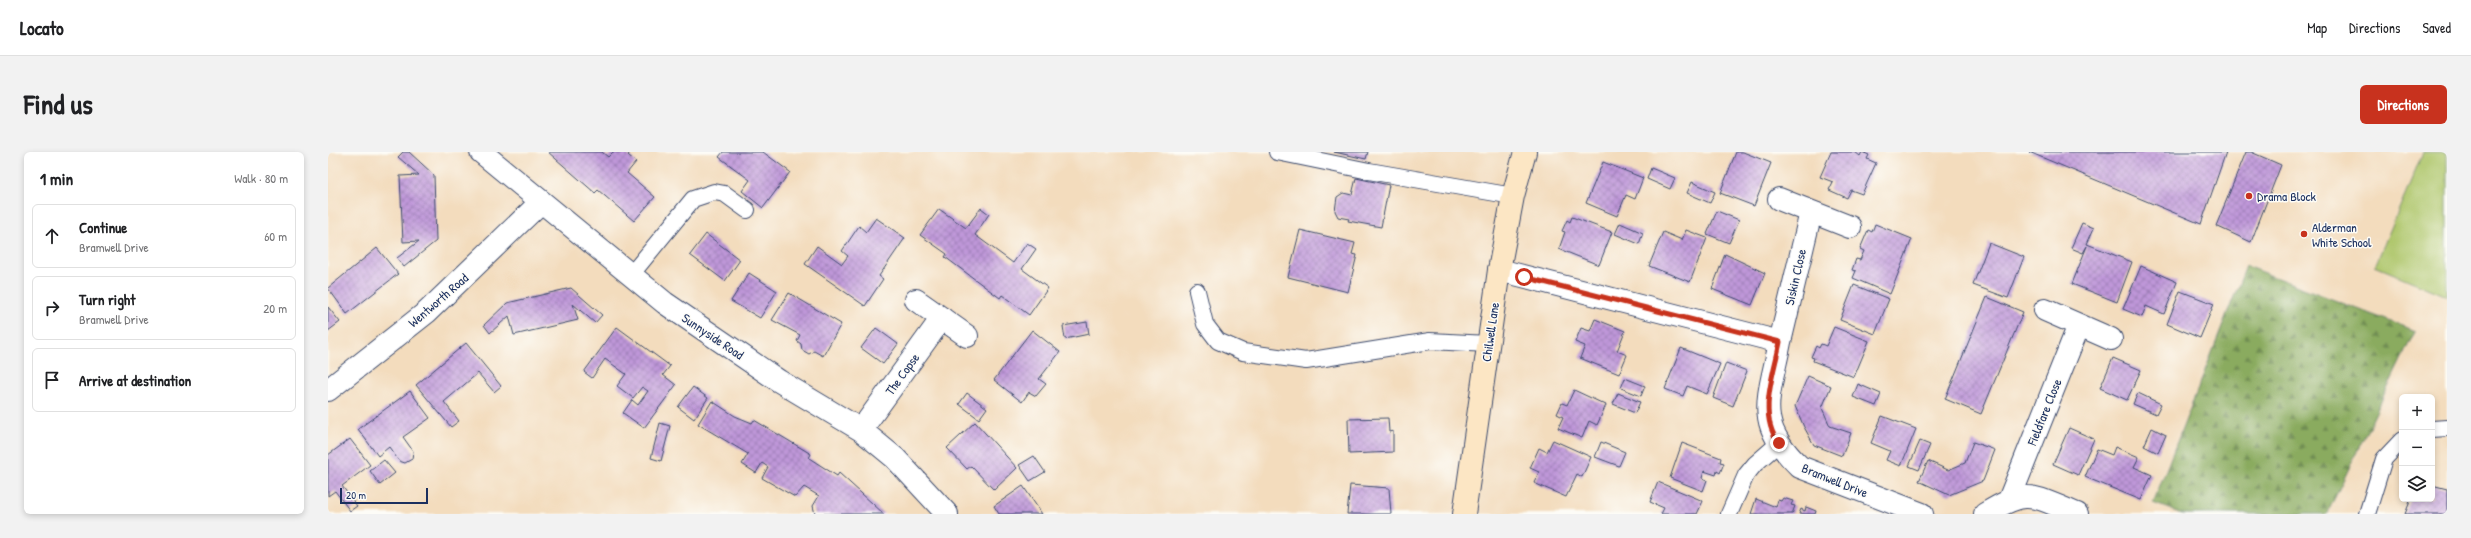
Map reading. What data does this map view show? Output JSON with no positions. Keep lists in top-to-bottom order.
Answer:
{
  "streets": {
    "street": [
      "Siskin Close",
      "Wentworth Road",
      "Chilwell Lane",
      "Sunnyside Road",
      "The Copse",
      "Fieldfare Close",
      "Bramwell Drive"
    ]
  },
  "crossings": [
    ["Siskin Close", "Bramwell Drive"],
    ["Wentworth Road", "Sunnyside Road"],
    ["Sunnyside Road", "The Copse"]
  ],
  "places": ["Drama Block", "Alderman White School"],
  "scale_bar": "20 m",
  "page": {
    "header": "Locato",
    "nav": ["Map", "Directions", "Saved"],
    "title": "Find us",
    "buttons": "Directions",
    "heading": ["1 min", "Walk · 80 m"],
    "list": [
      ["Continue", "Bramwell Drive", "60 m"],
      ["Turn right", "Bramwell Drive", "20 m"],
      "Arrive at destination"
    ],
    "map_buttons": ["+", "−"],
    "scale": "20 m"
  }
}
